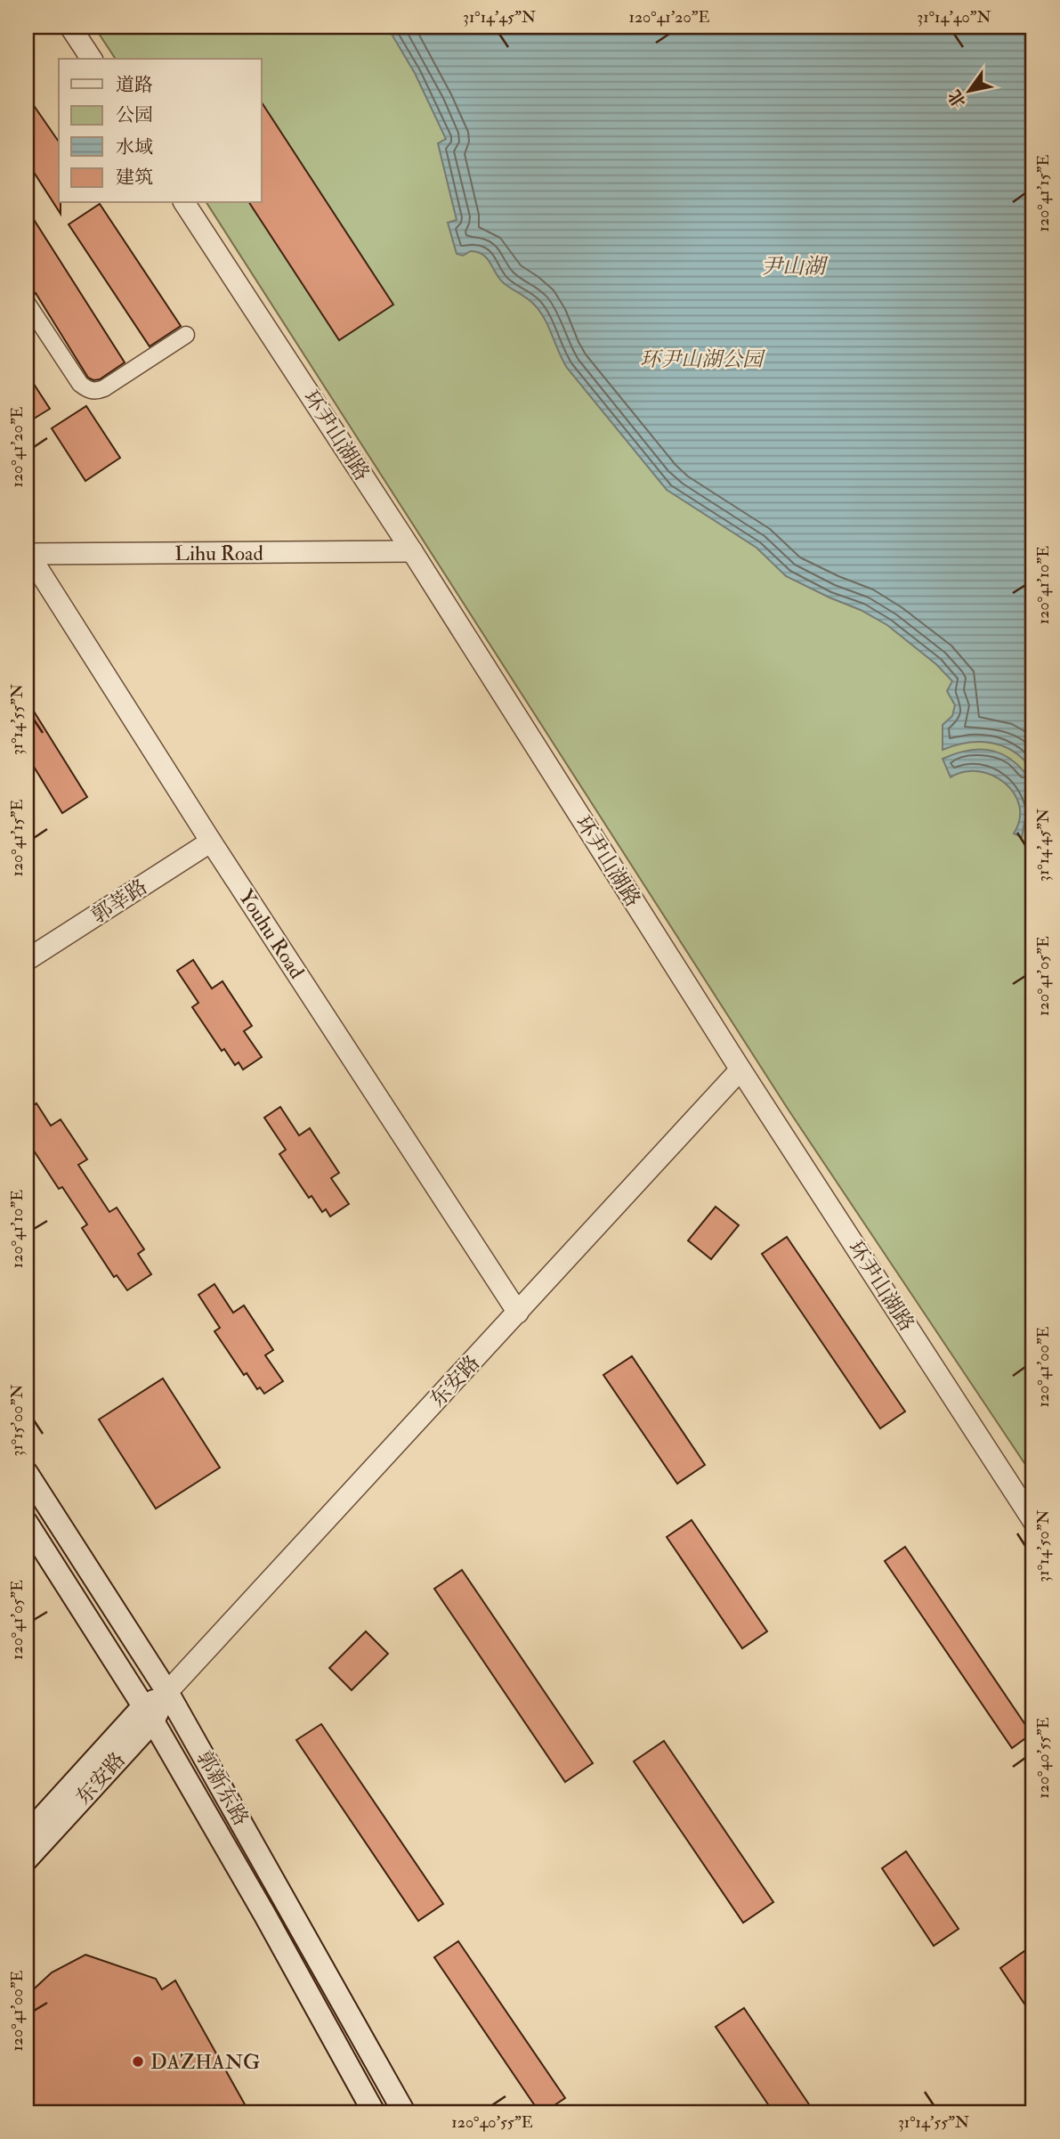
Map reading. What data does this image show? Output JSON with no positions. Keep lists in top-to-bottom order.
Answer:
{
  "streets": {
    "main road": ["东安路", "郭新东路"],
    "street": [
      "环尹山湖路",
      "Lihu Road",
      "郭莘路",
      "Youhu Road"
    ]
  },
  "crossings": [
    ["环尹山湖路", "Lihu Road"],
    ["环尹山湖路", "东安路"],
    ["Lihu Road", "Youhu Road"],
    ["郭莘路", "Youhu Road"],
    ["Youhu Road", "东安路"],
    ["东安路", "郭新东路"]
  ],
  "water": ["尹山湖"],
  "parks": ["环尹山湖公园"],
  "places": ["DAZHANG"],
  "legend": [
    "道路",
    "公园",
    "水域",
    "建筑"
  ],
  "north": "bottom left",
  "coordinates": [
    "31°14'45\"N",
    "120°41'20\"E",
    "31°14'40\"N",
    "120°41'15\"E",
    "120°41'10\"E",
    "31°14'55\"N",
    "120°41'05\"E",
    "120°41'00\"E",
    "31°15'00\"N",
    "31°14'50\"N",
    "120°40'55\"E"
  ]
}
